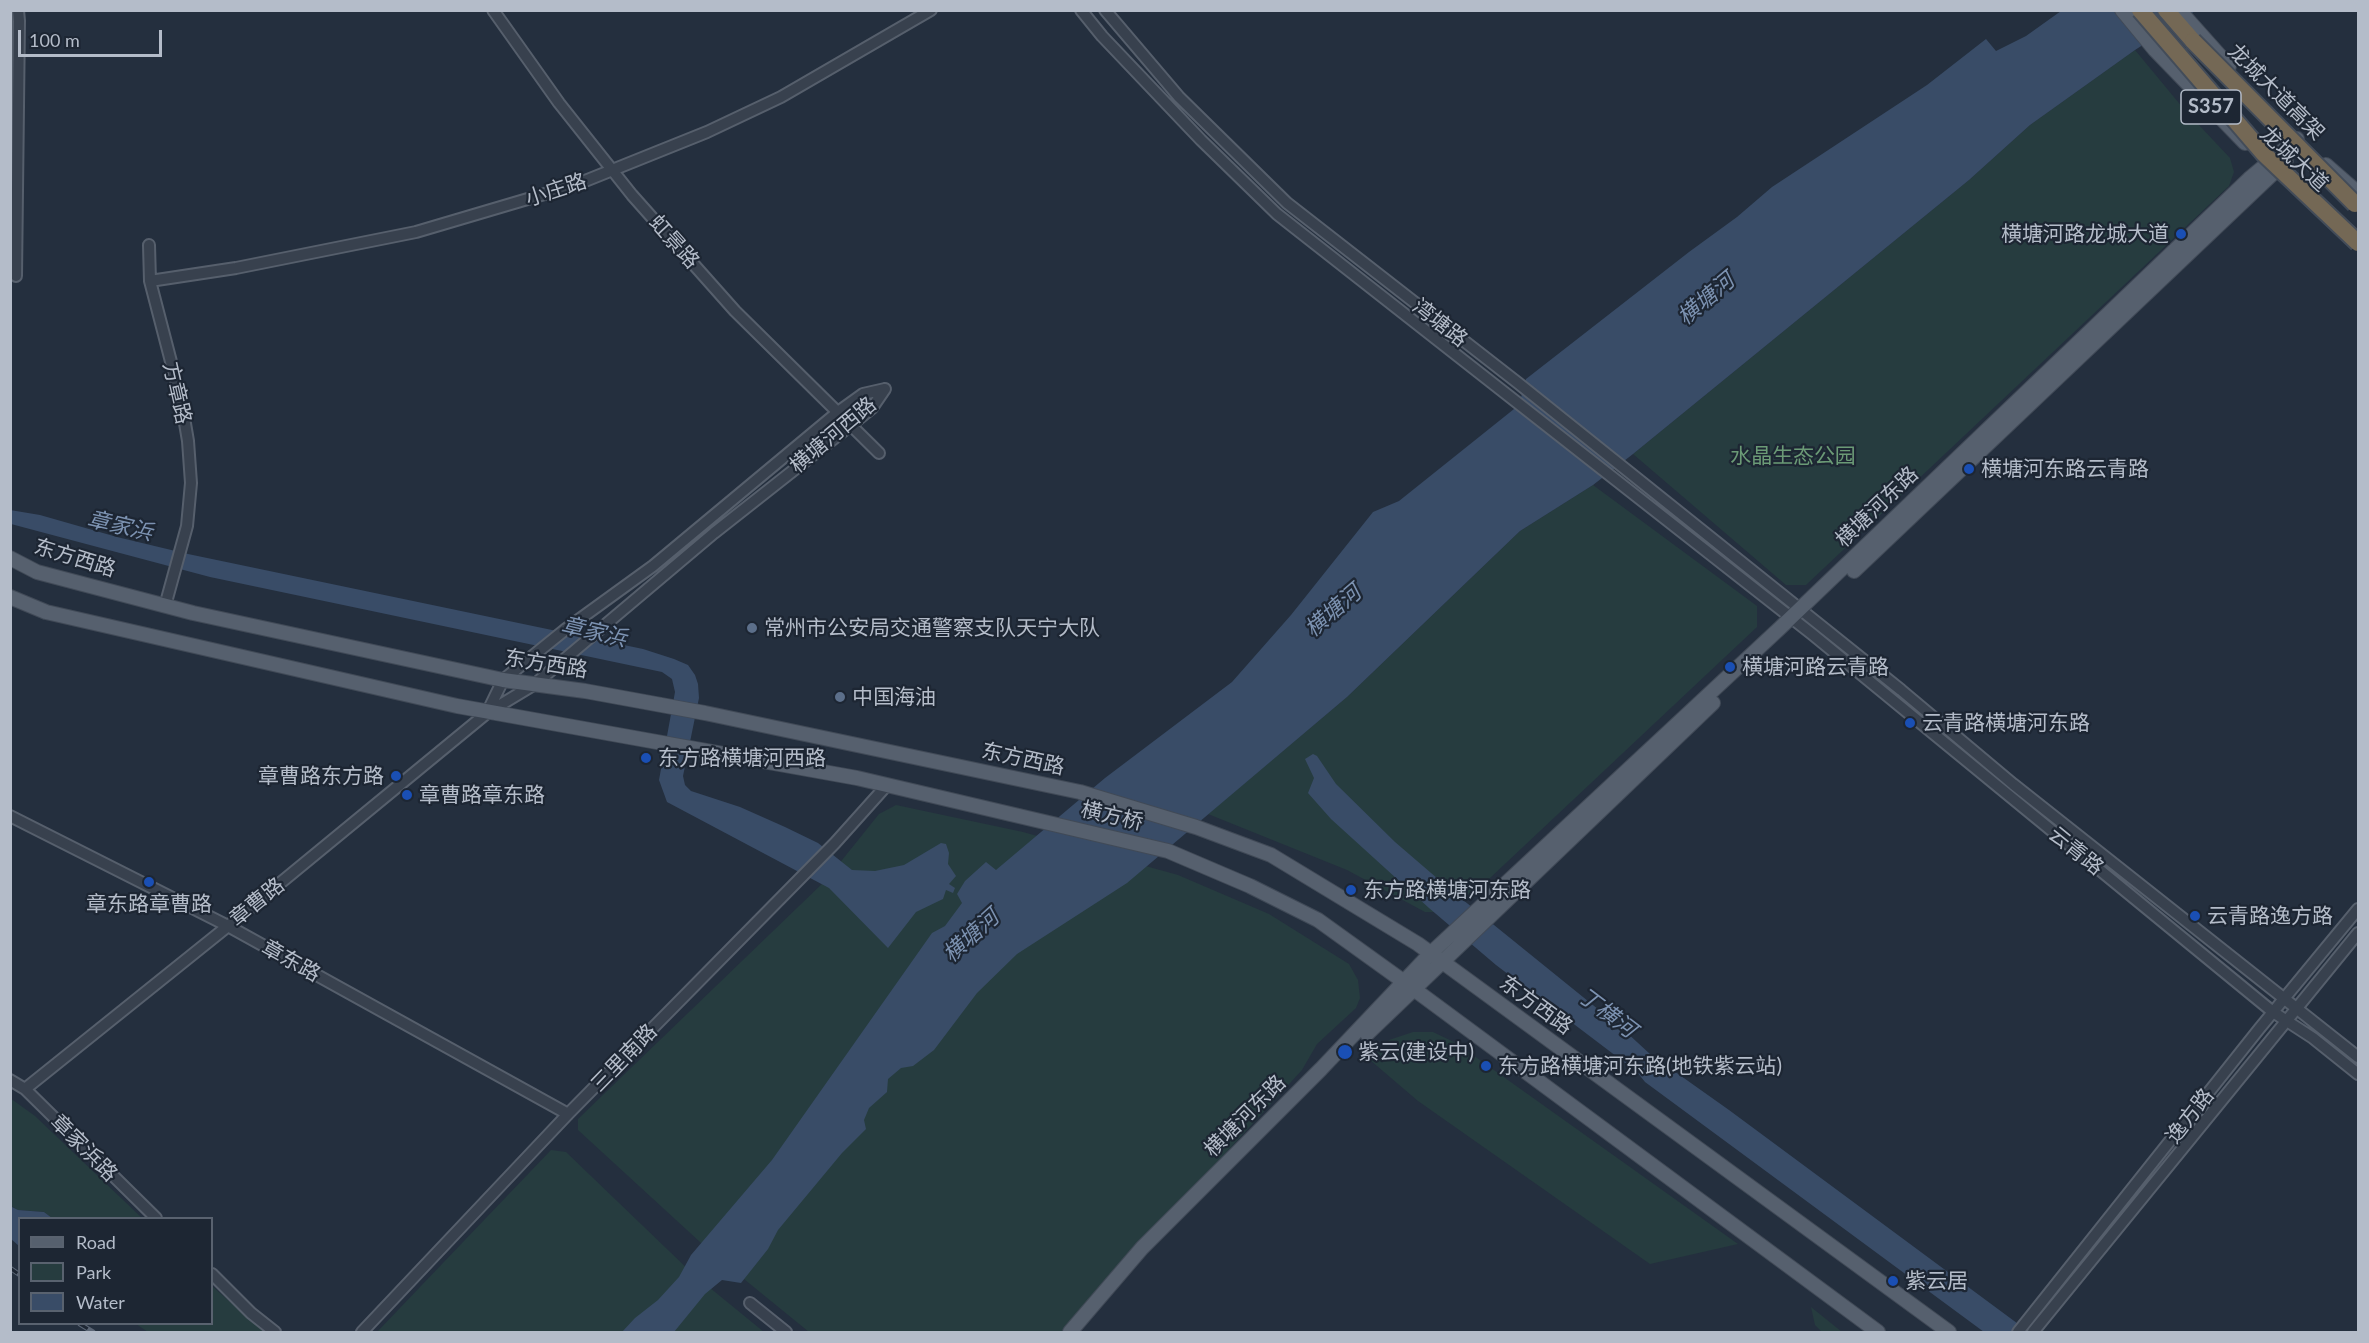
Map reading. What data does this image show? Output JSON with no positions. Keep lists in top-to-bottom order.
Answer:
{
  "streets": {
    "highway": ["龙城大道高架"],
    "main road": [
      "S357",
      "龙城大道",
      "横塘河东路",
      "东方西路",
      "横方桥"
    ],
    "street": [
      "小庄路",
      "虹景路",
      "湾塘路",
      "方章路",
      "横塘河西路",
      "云青路",
      "章曹路",
      "章东路",
      "三里南路",
      "逸方路",
      "章家浜路"
    ]
  },
  "crossings": [
    ["龙城大道高架", "龙城大道"],
    ["龙城大道", "横塘河东路"],
    ["小庄路", "虹景路"],
    ["小庄路", "方章路"],
    ["虹景路", "横塘河西路"],
    ["湾塘路", "横塘河东路"],
    ["湾塘路", "云青路"],
    ["方章路", "东方西路"],
    ["横塘河西路", "东方西路"],
    ["横塘河西路", "章曹路"],
    ["横塘河东路", "东方西路"],
    ["横塘河东路", "横方桥"],
    ["横塘河东路", "云青路"],
    ["东方西路", "横方桥"],
    ["横方桥", "三里南路"],
    ["云青路", "逸方路"],
    ["章曹路", "章东路"],
    ["章曹路", "章家浜路"],
    ["章东路", "三里南路"]
  ],
  "water": ["横塘河", "章家浜", "丁横河"],
  "parks": ["水晶生态公园"],
  "places": [
    "横塘河路龙城大道",
    "横塘河东路云青路",
    "常州市公安局交通警察支队天宁大队",
    "横塘河路云青路",
    "中国海油",
    "云青路横塘河东路",
    "东方路横塘河西路",
    "章曹路东方路",
    "章曹路章东路",
    "章东路章曹路",
    "东方路横塘河东路",
    "云青路逸方路",
    "紫云(建设中)",
    "东方路横塘河东路(地铁紫云站)",
    "紫云居"
  ],
  "legend": ["Road", "Park", "Water"],
  "scale_bar": "100 m"
}
